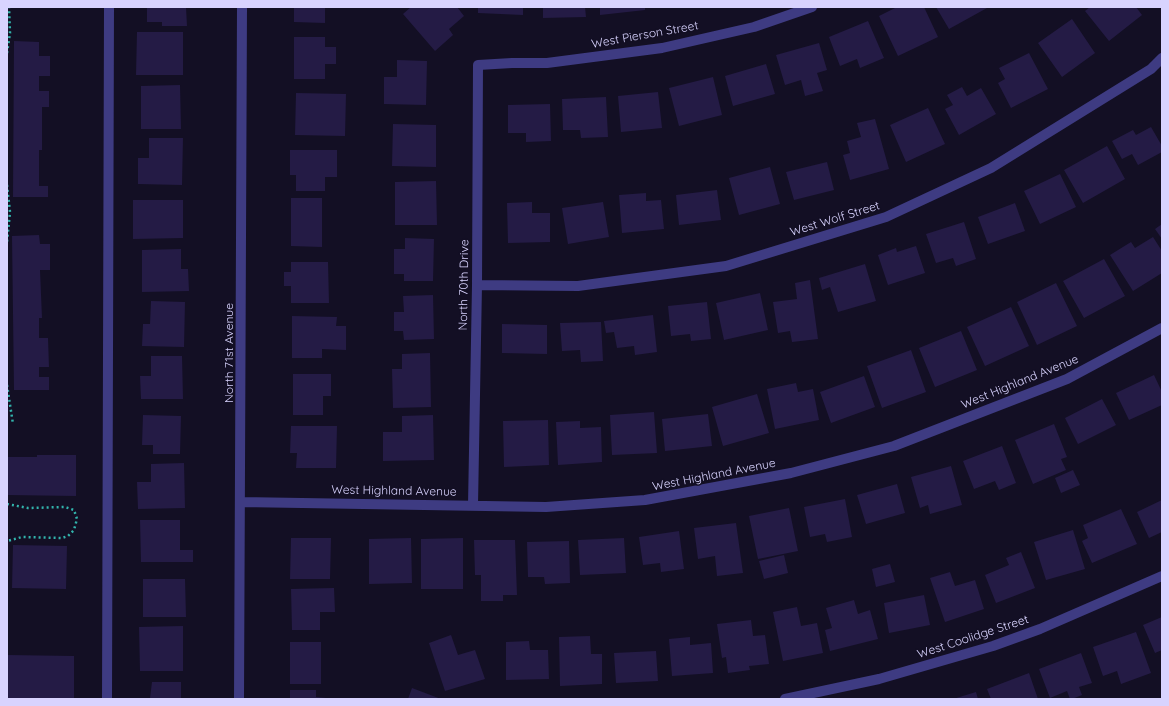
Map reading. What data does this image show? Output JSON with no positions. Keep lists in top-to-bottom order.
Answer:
{
  "streets": {
    "street": [
      "West Pierson Street",
      "West Wolf Street",
      "North 70th Drive",
      "North 71st Avenue",
      "West Highland Avenue",
      "West Coolidge Street"
    ]
  },
  "crossings": [
    ["West Pierson Street", "North 70th Drive"],
    ["West Wolf Street", "North 70th Drive"],
    ["North 70th Drive", "West Highland Avenue"],
    ["North 71st Avenue", "West Highland Avenue"]
  ]
}
